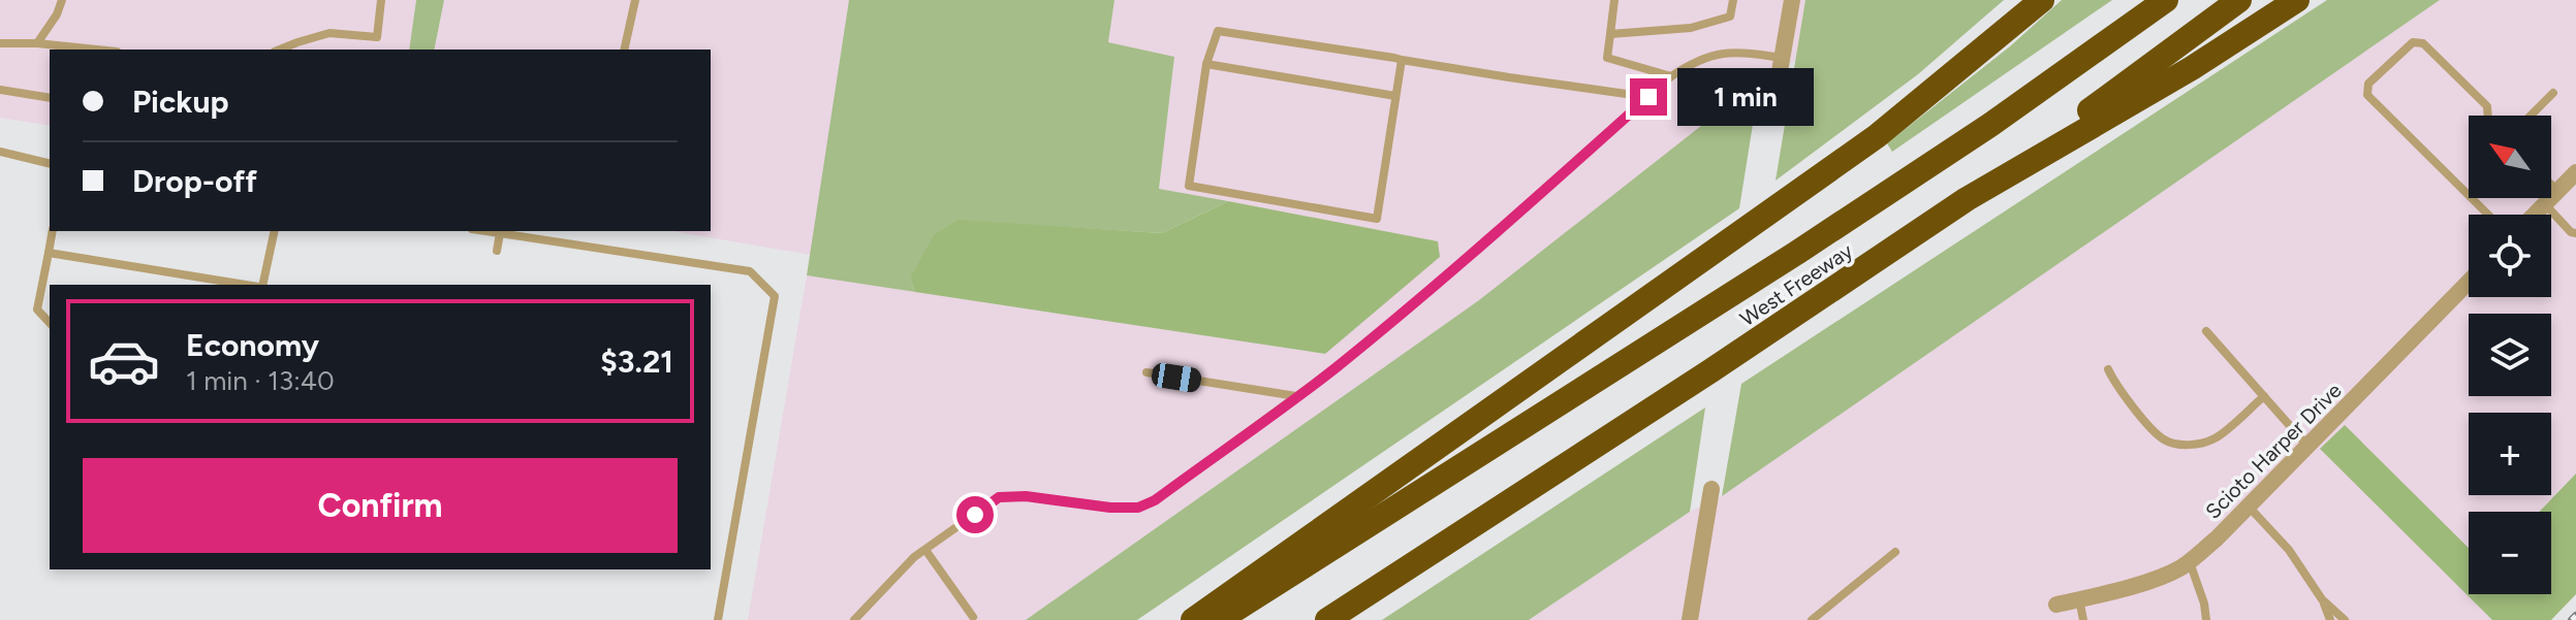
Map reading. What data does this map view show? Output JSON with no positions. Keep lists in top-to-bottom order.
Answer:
{
  "streets": {
    "highway": ["West Freeway"],
    "street": ["Scioto Harper Drive"]
  },
  "north": "top left",
  "page": {
    "banner": ["Pickup", "Drop-off"],
    "bubble": "1 min",
    "map_buttons": ["+", "−"],
    "list": [
      {
        "name": "Economy",
        "note": "1 min · 13:40",
        "value": "$3.21"
      }
    ],
    "buttons": "Confirm"
  }
}
